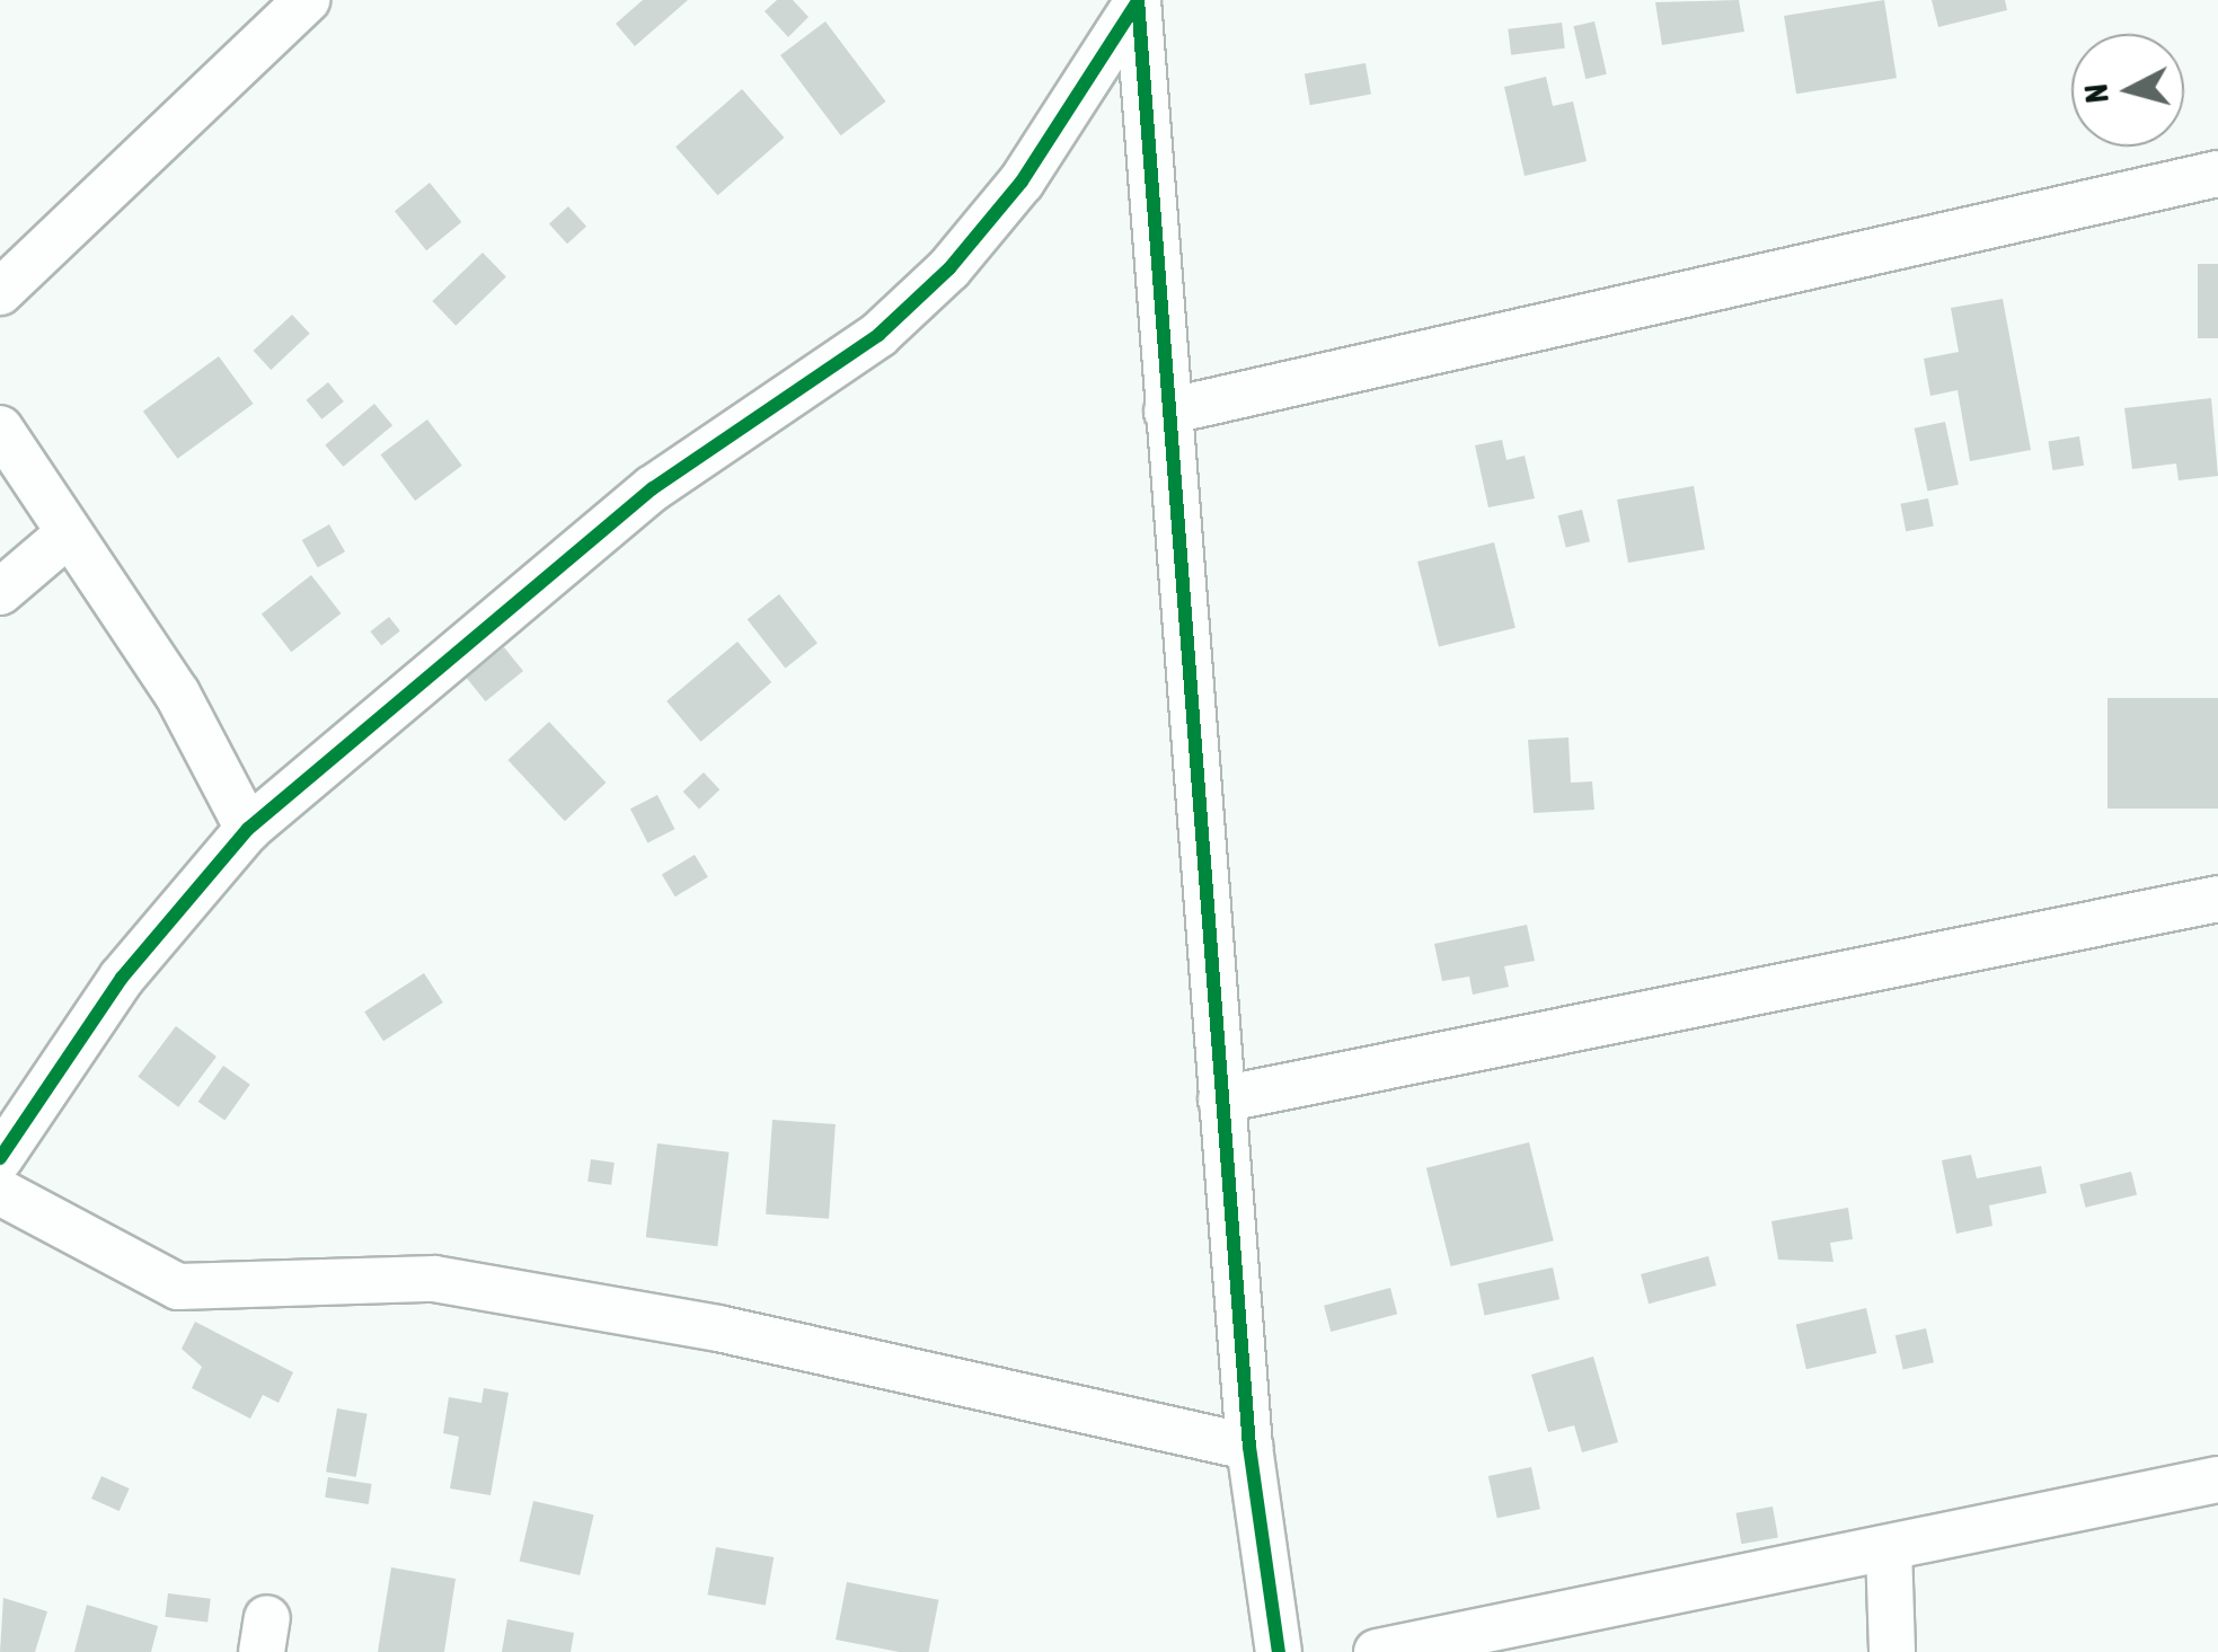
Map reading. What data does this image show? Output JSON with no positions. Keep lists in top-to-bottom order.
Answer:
{
  "north": "left"
}
